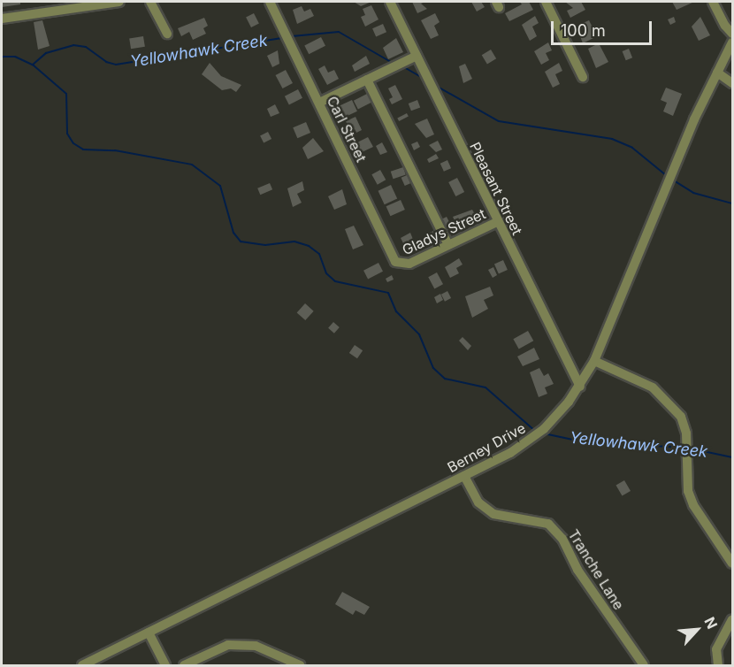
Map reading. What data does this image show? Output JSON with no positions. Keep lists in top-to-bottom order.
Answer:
{
  "streets": {
    "street": [
      "Carl Street",
      "Pleasant Street",
      "Gladys Street",
      "Berney Drive",
      "Tranche Lane"
    ]
  },
  "crossings": [
    ["Carl Street", "Gladys Street"],
    ["Pleasant Street", "Gladys Street"],
    ["Pleasant Street", "Berney Drive"],
    ["Berney Drive", "Tranche Lane"]
  ],
  "water": ["Yellowhawk Creek"],
  "scale_bar": "100 m",
  "north": "top right"
}
